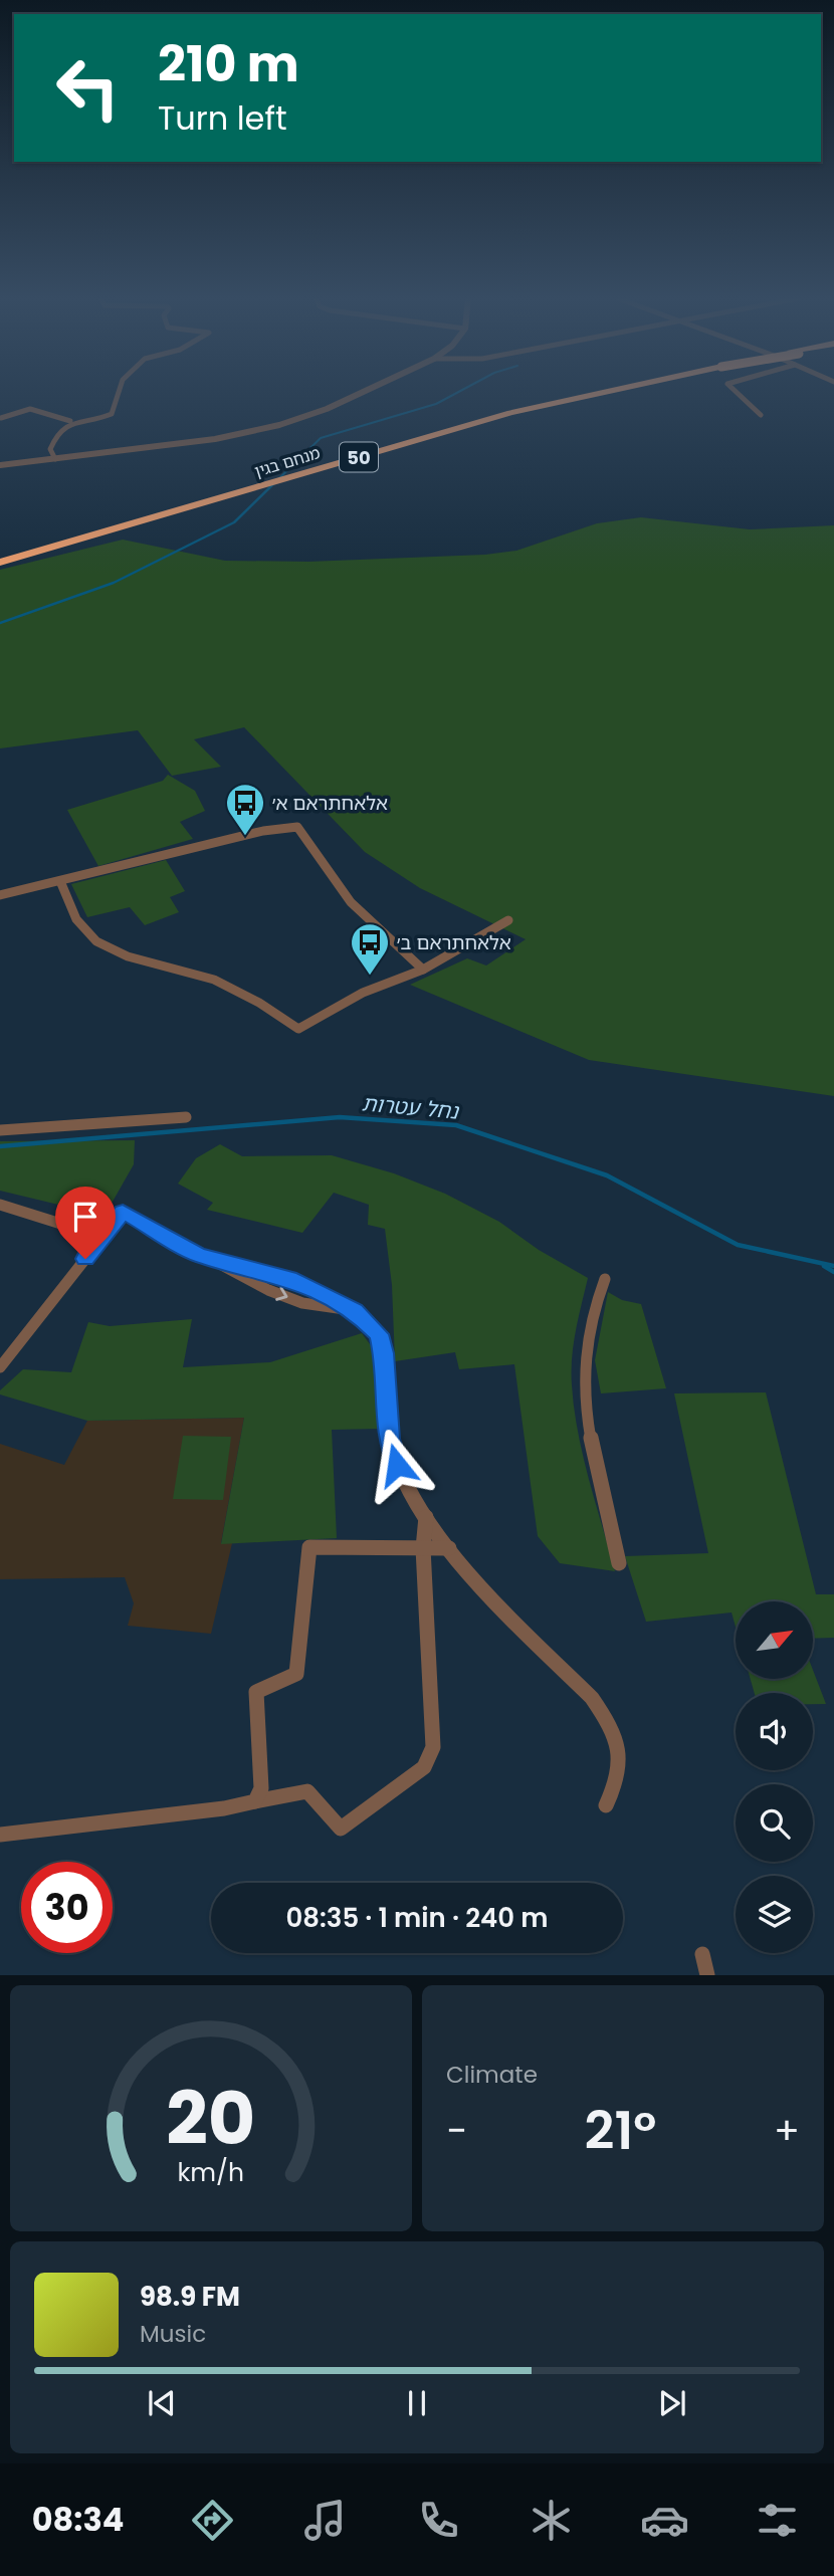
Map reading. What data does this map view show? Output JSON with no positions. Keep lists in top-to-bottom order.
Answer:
{
  "streets": {
    "highway": ["50", "מנחם בגין"]
  },
  "water": ["נחל עטרות"],
  "places": {
    "bus stop": ["אלאחתראם א׳", "אלאחתראם ב׳"]
  },
  "north": "top right",
  "page": {
    "turn": ["210 m", "Turn left"],
    "limit": "30",
    "trip": "08:35 · 1 min · 240 m",
    "tile": "Climate",
    "heat": ["−", "21°", "+"],
    "song": ["98.9 FM", "Music"],
    "tabs": "08:34",
    "gauge": ["20", "km/h"]
  }
}
